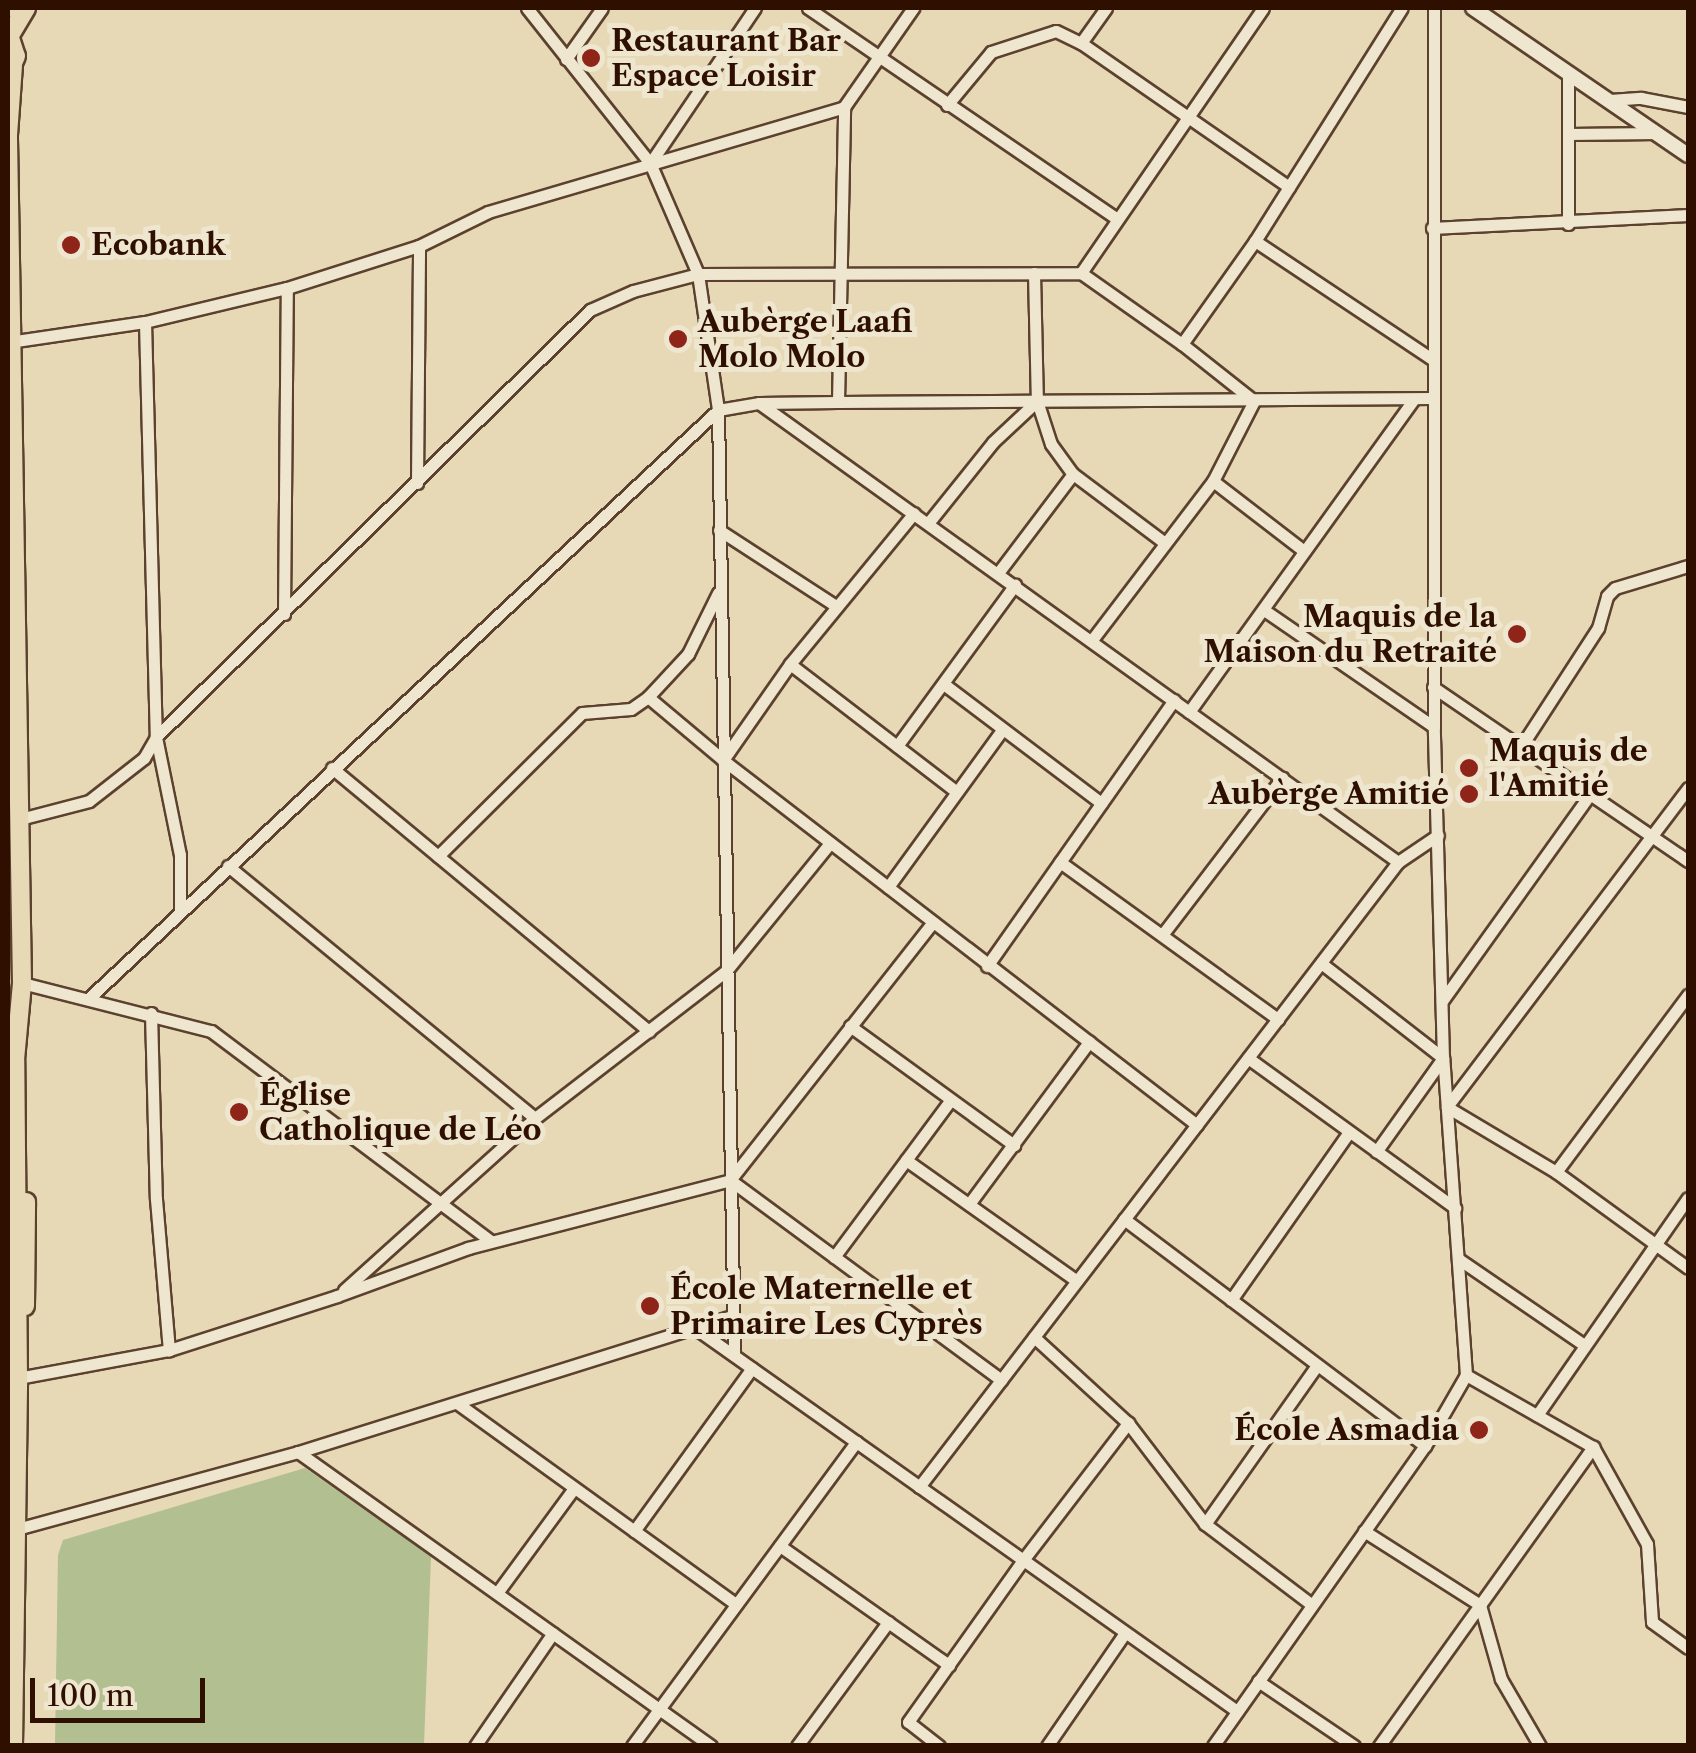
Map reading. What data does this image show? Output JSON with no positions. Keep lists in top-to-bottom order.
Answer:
{
  "places": [
    "Restaurant Bar Espace Loisir",
    "Ecobank",
    "Aubèrge Laafi Molo Molo",
    "Maquis de la Maison du Retraité",
    "Maquis de l'Amitié",
    "Aubèrge Amitié",
    "Église Catholique de Léo",
    "École Maternelle et Primaire Les Cyprès",
    "École Asmadia"
  ],
  "scale_bar": "100 m"
}
